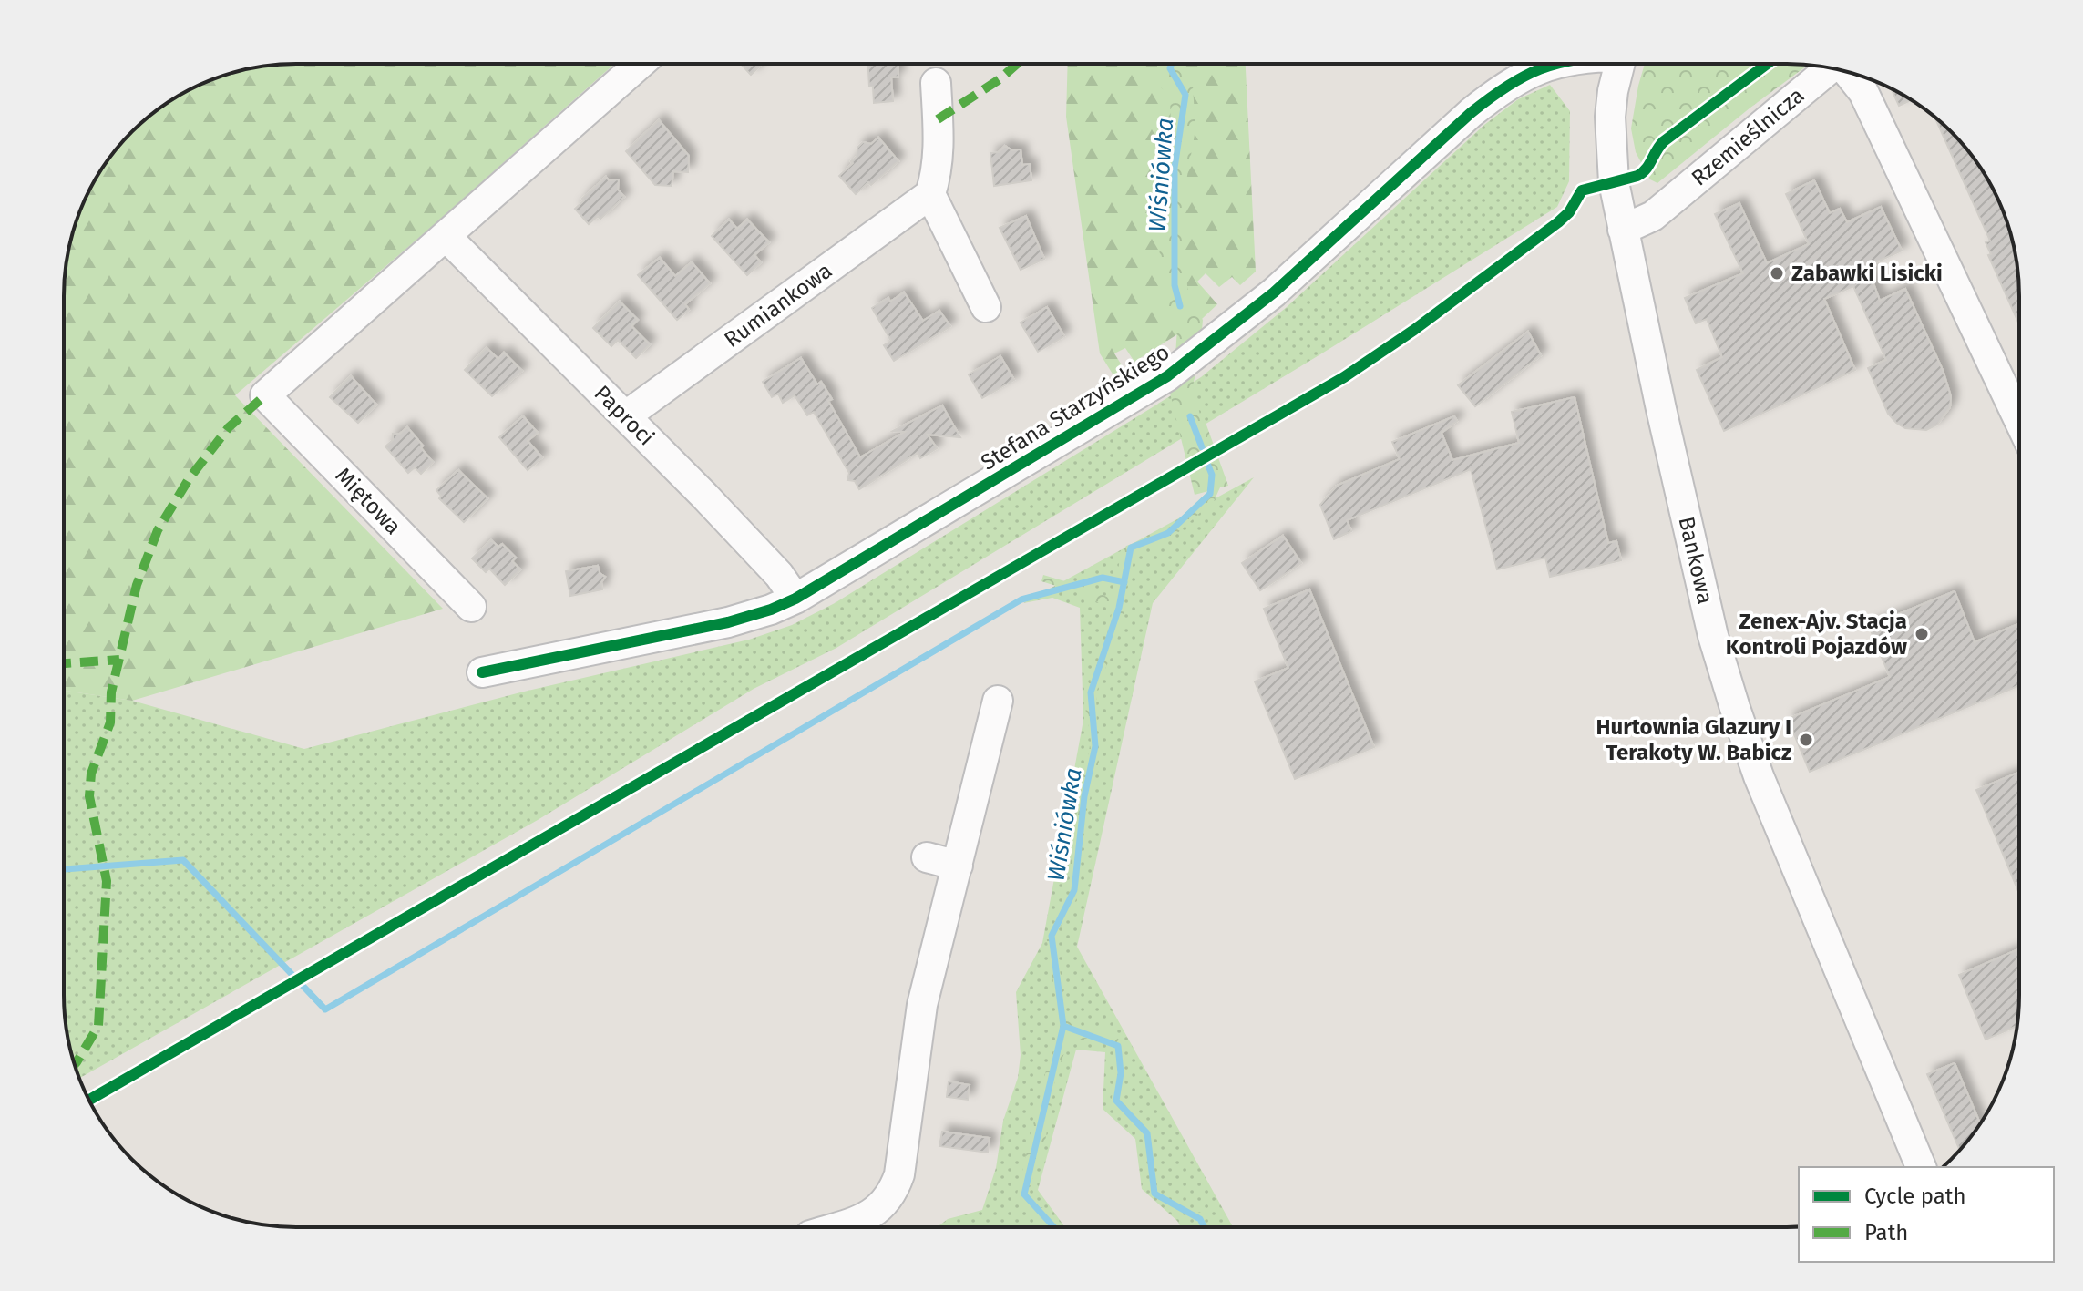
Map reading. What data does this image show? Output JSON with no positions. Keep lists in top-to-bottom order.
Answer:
{
  "streets": {
    "street": [
      "Rzemieślnicza",
      "Rumiankowa",
      "Stefana Starzyńskiego",
      "Paproci",
      "Miętowa",
      "Bankowa"
    ]
  },
  "crossings": [
    ["Rzemieślnicza", "Bankowa"],
    ["Rumiankowa", "Paproci"],
    ["Stefana Starzyńskiego", "Paproci"],
    ["Paproci", "Miętowa"]
  ],
  "water": ["Wiśniówka"],
  "places": ["Zabawki Lisicki", "Zenex-Ajv. Stacja Kontroli Pojazdów", "Hurtownia Glazury I Terakoty W. Babicz"],
  "legend": ["Cycle path", "Path"]
}
